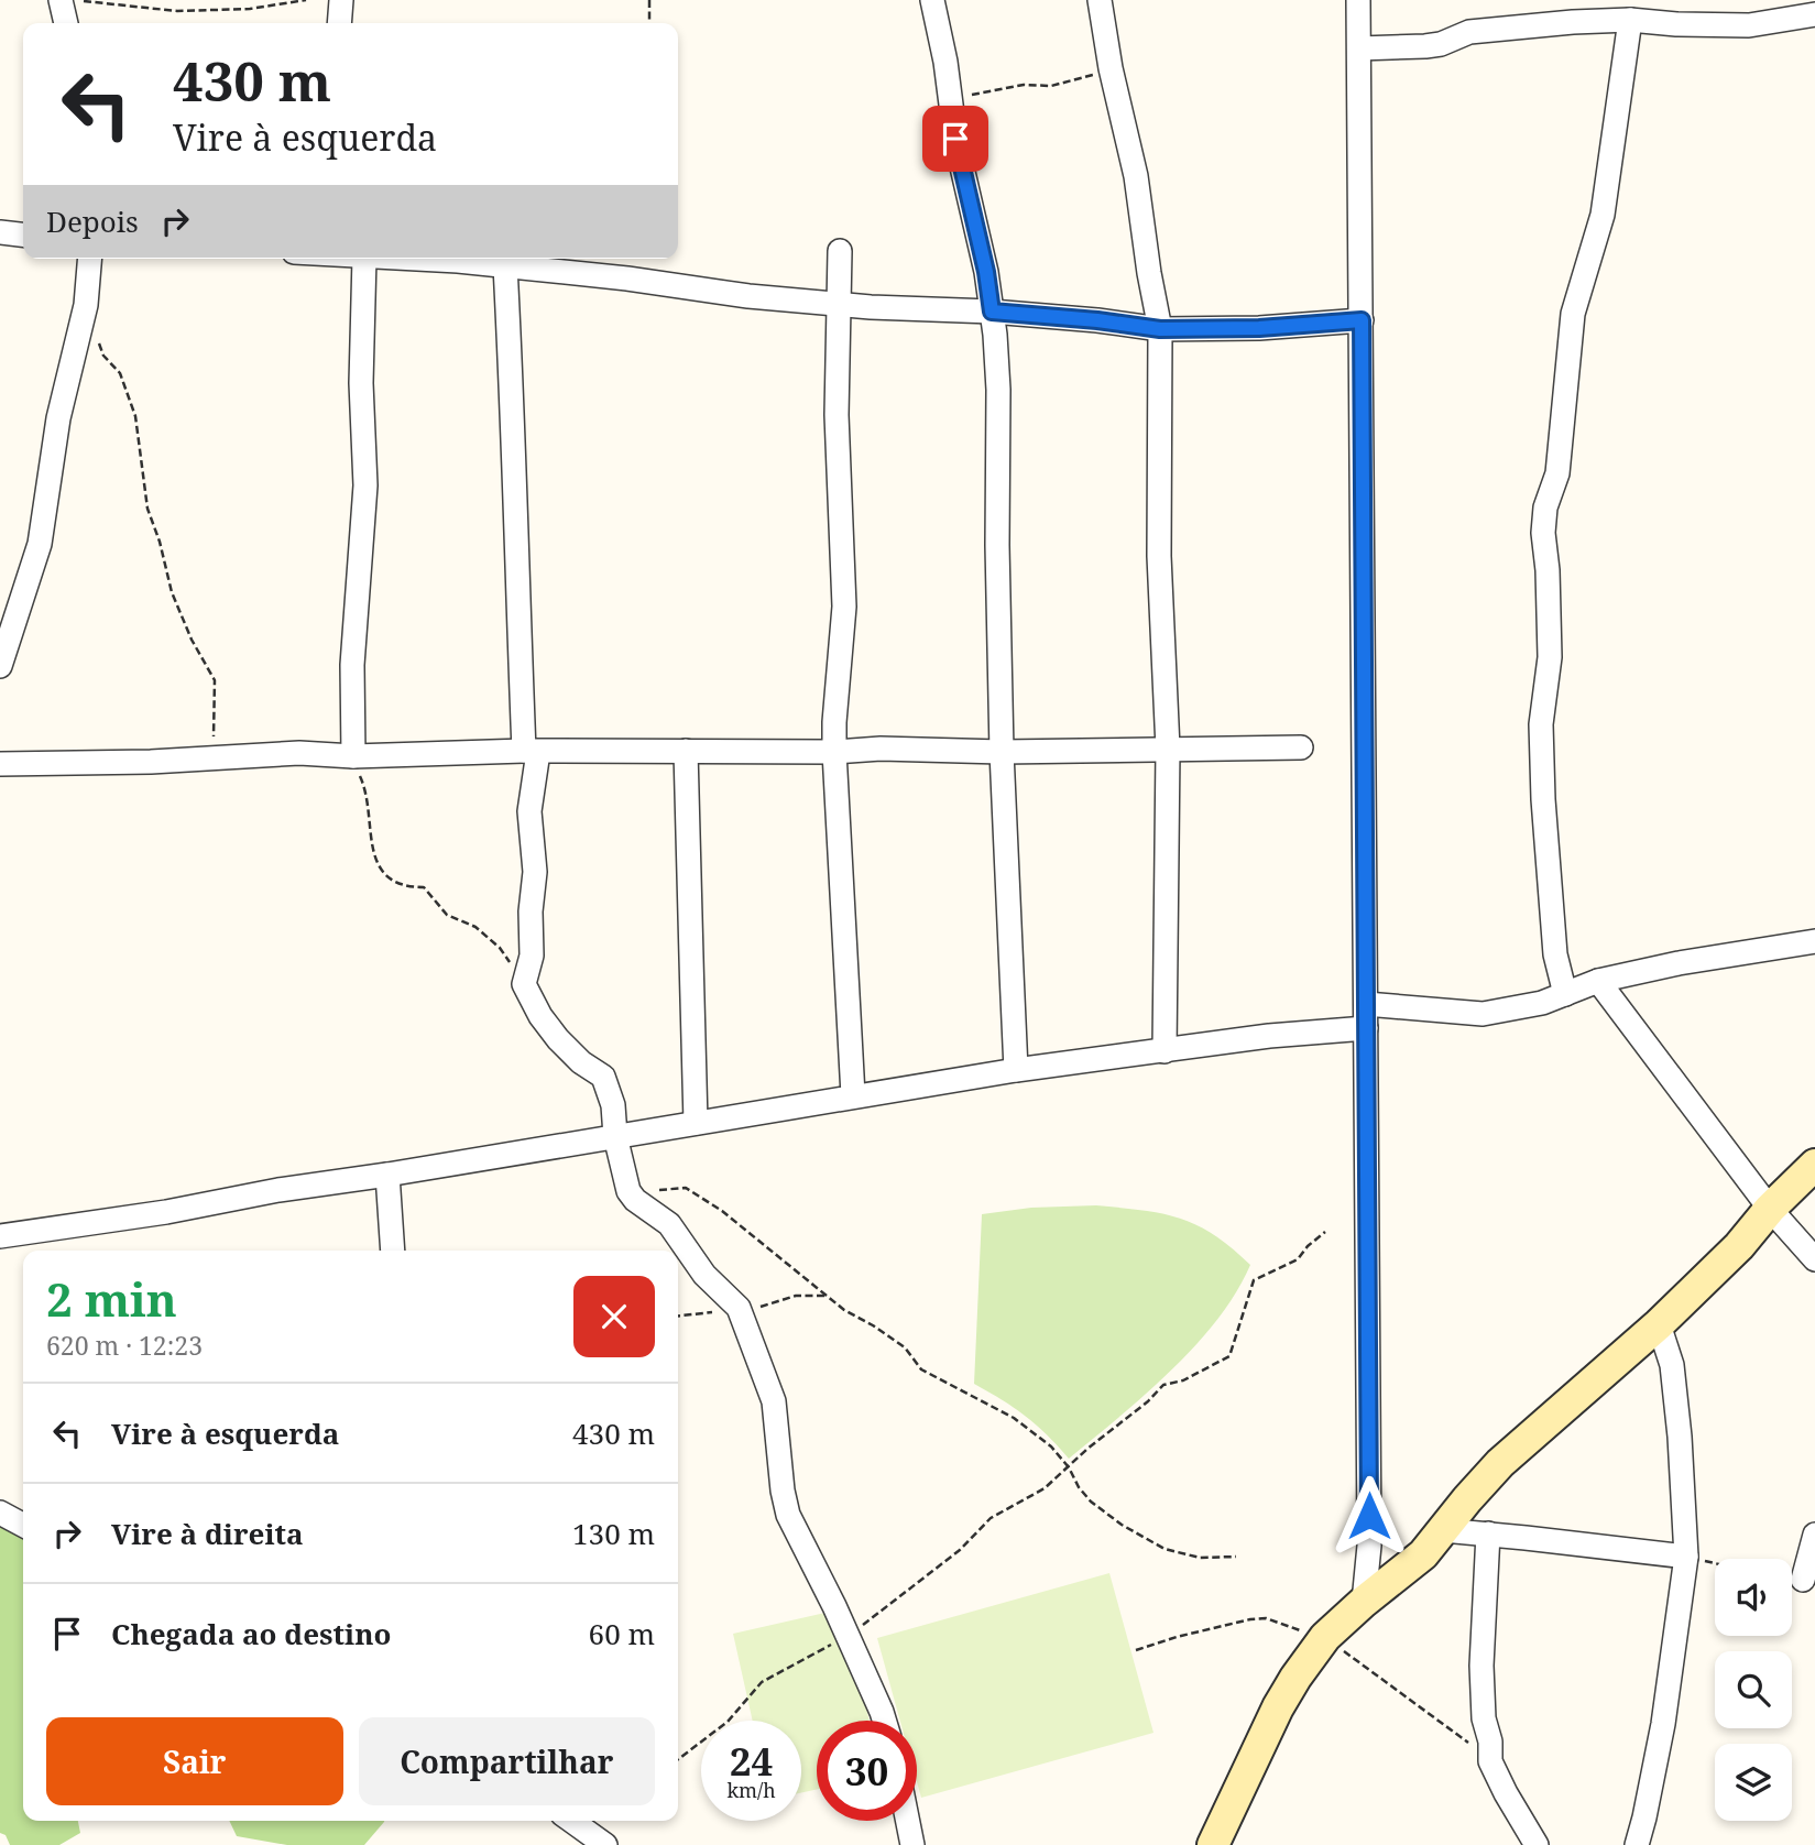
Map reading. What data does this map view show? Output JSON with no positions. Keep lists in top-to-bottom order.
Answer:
{
  "page": {
    "turn": ["430 m", "Vire à esquerda"],
    "then": "Depois",
    "heading": ["2 min", "620 m · 12:23"],
    "list": [
      {
        "name": "Vire à esquerda",
        "value": "430 m"
      },
      {
        "name": "Vire à direita",
        "value": "130 m"
      },
      {
        "name": "Chegada ao destino",
        "value": "60 m"
      }
    ],
    "buttons": ["Sair", "Compartilhar"],
    "speed": "24 km/h",
    "limit": "30"
  }
}
